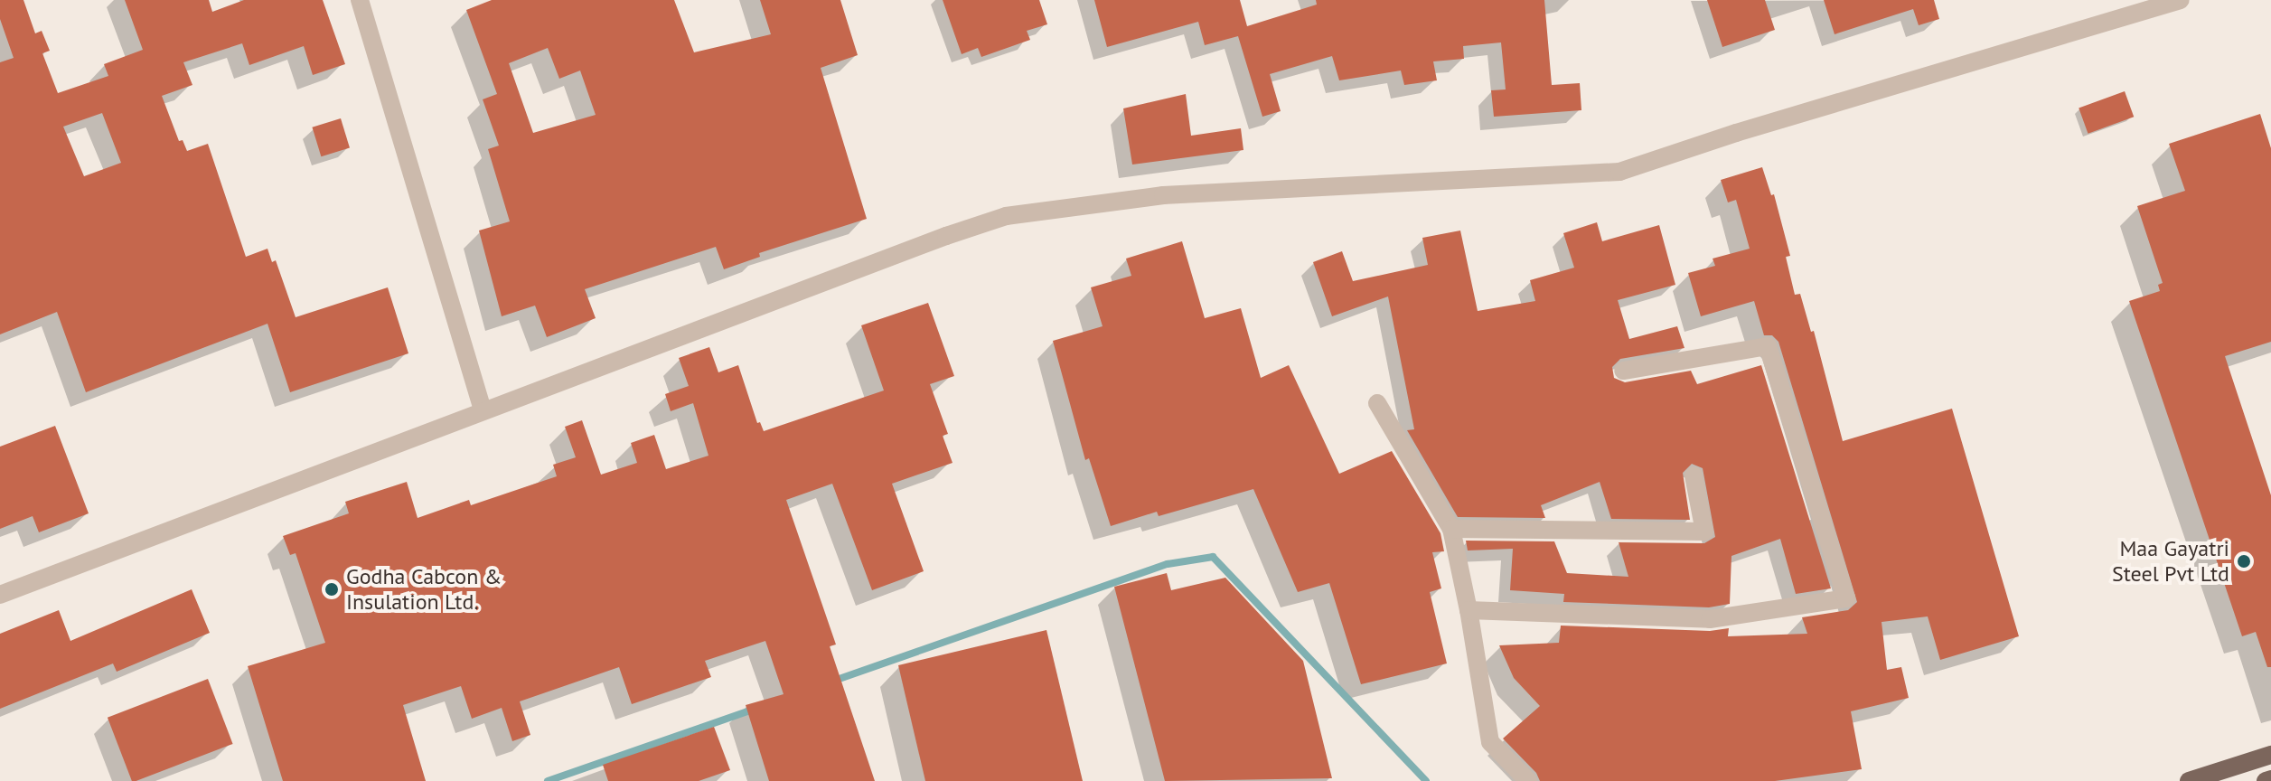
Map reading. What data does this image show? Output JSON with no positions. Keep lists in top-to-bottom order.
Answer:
{
  "places": ["Maa Gayatri Steel Pvt Ltd", "Godha Cabcon & Insulation Ltd."]
}
